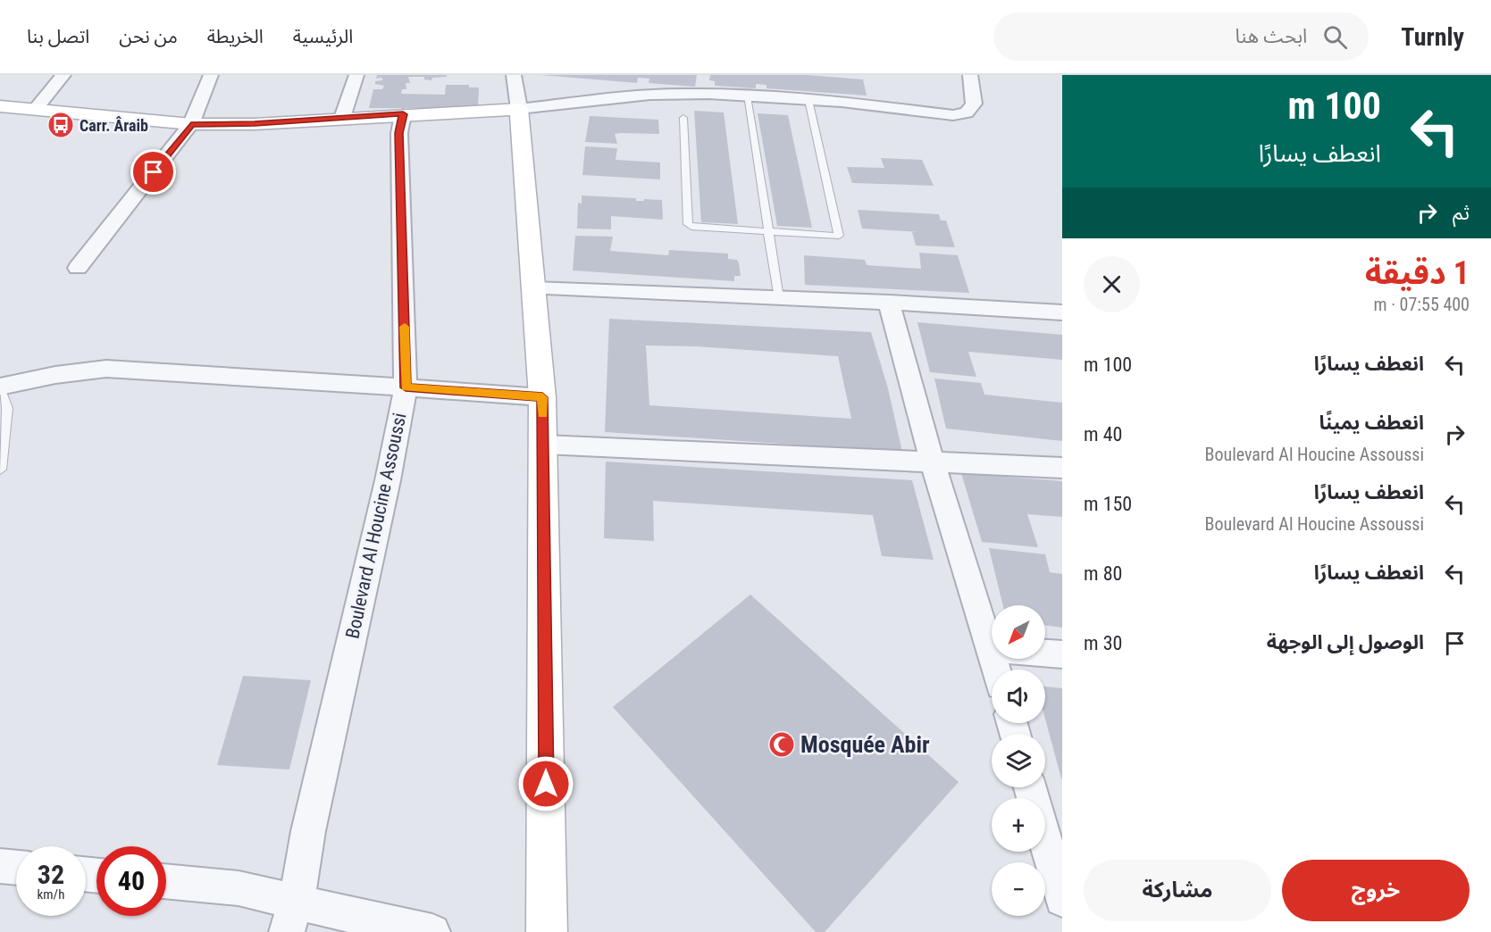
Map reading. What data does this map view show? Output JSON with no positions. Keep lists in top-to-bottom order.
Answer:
{
  "streets": {
    "street": ["Boulevard Al Houcine Assoussi"]
  },
  "places": {
    "bus stop": ["Carr. Âraib"],
    "mosque": ["Mosquée Abir"]
  },
  "north": "bottom left",
  "page": {
    "header": "Turnly",
    "search": "ابحث هنا",
    "nav": [
      "الرئيسية",
      "الخريطة",
      "من نحن",
      "اتصل بنا"
    ],
    "turn": ["100 m", "انعطف يسارًا"],
    "then": "ثم",
    "heading": ["1 دقيقة", "400 m · 07:55"],
    "list": [
      {
        "name": "انعطف يسارًا",
        "value": "100 m"
      },
      {
        "name": "انعطف يمينًا",
        "note": "Boulevard Al Houcine Assoussi",
        "value": "40 m"
      },
      {
        "name": "انعطف يسارًا",
        "note": "Boulevard Al Houcine Assoussi",
        "value": "150 m"
      },
      {
        "name": "انعطف يسارًا",
        "value": "80 m"
      },
      {
        "name": "الوصول إلى الوجهة",
        "value": "30 m"
      }
    ],
    "map_buttons": ["+", "−"],
    "speed": "32 km/h",
    "limit": "40",
    "buttons": ["خروج", "مشاركة"]
  }
}
